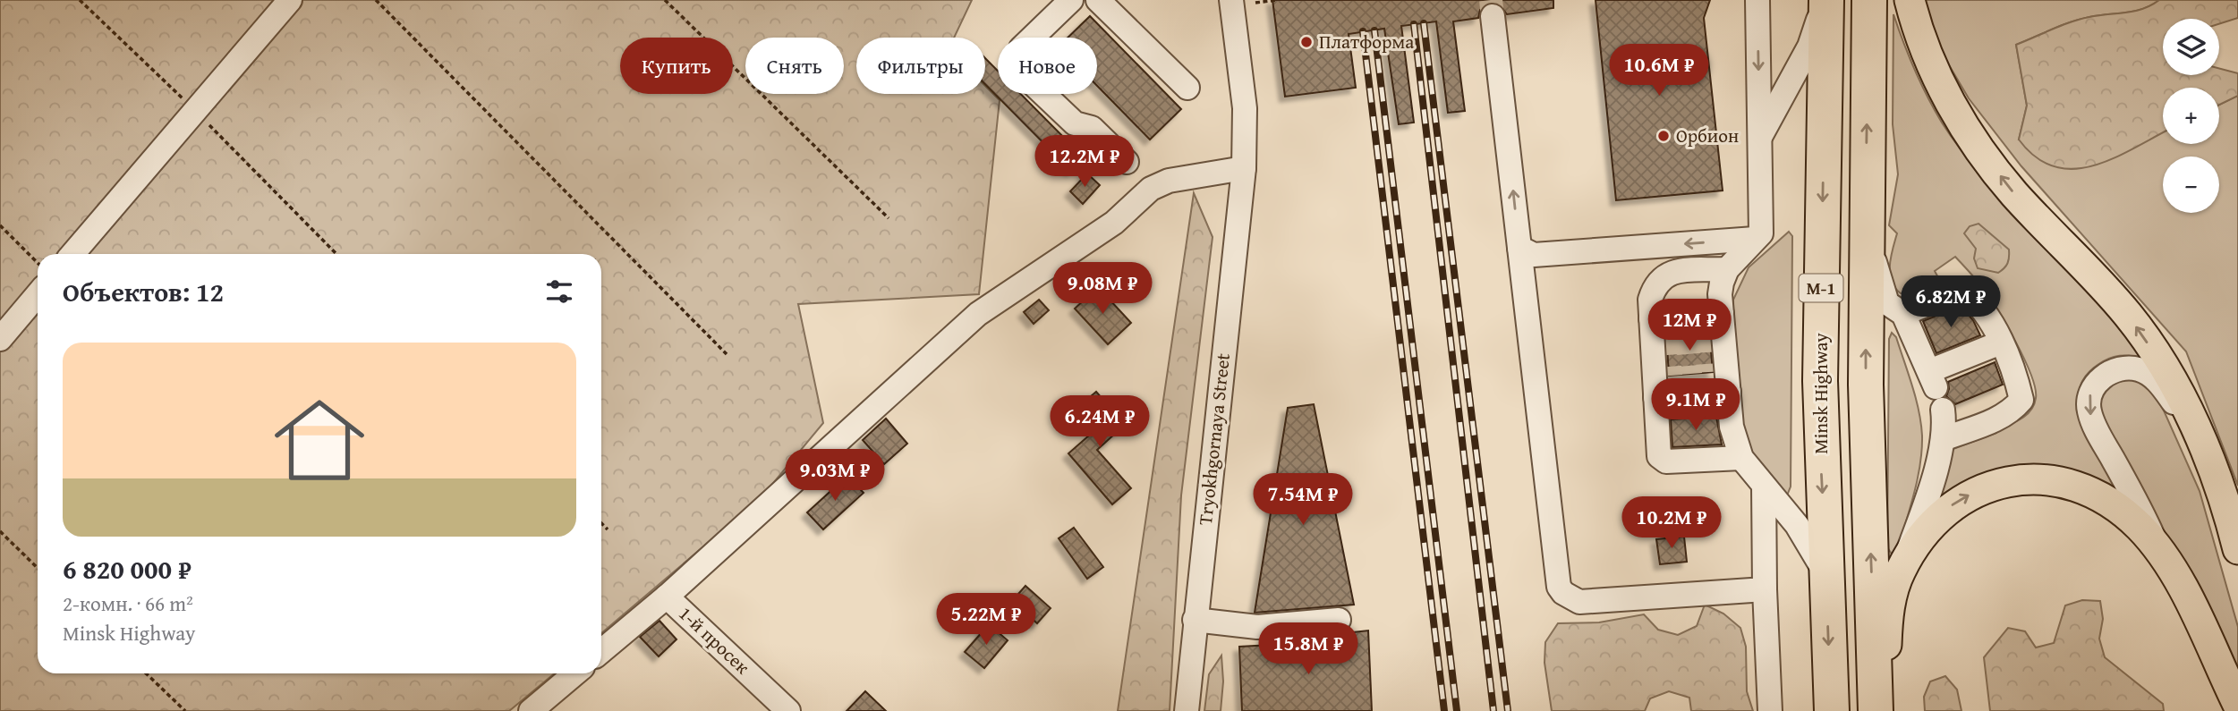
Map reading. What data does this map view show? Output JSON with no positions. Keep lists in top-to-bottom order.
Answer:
{
  "streets": {
    "highway": ["М-1", "Minsk Highway"],
    "street": ["Tryokhgornaya Street", "1-й просек"]
  },
  "places": ["Платформа", "Орбион"],
  "page": {
    "map_buttons": ["+", "−"],
    "chip": [
      "Купить",
      "Снять",
      "Фильтры",
      "Новое"
    ],
    "price": [
      "10.6M ₽",
      "12.2M ₽",
      "9.08M ₽",
      "6.82M ₽",
      "12M ₽",
      "9.1M ₽",
      "6.24M ₽",
      "9.03M ₽",
      "7.54M ₽",
      "10.2M ₽",
      "5.22M ₽",
      "15.8M ₽"
    ],
    "heading": "Объектов: 12",
    "list": [
      {
        "name": "6 820 000 ₽",
        "note": "2-комн. · 66 m² · Minsk Highway"
      }
    ]
  }
}
